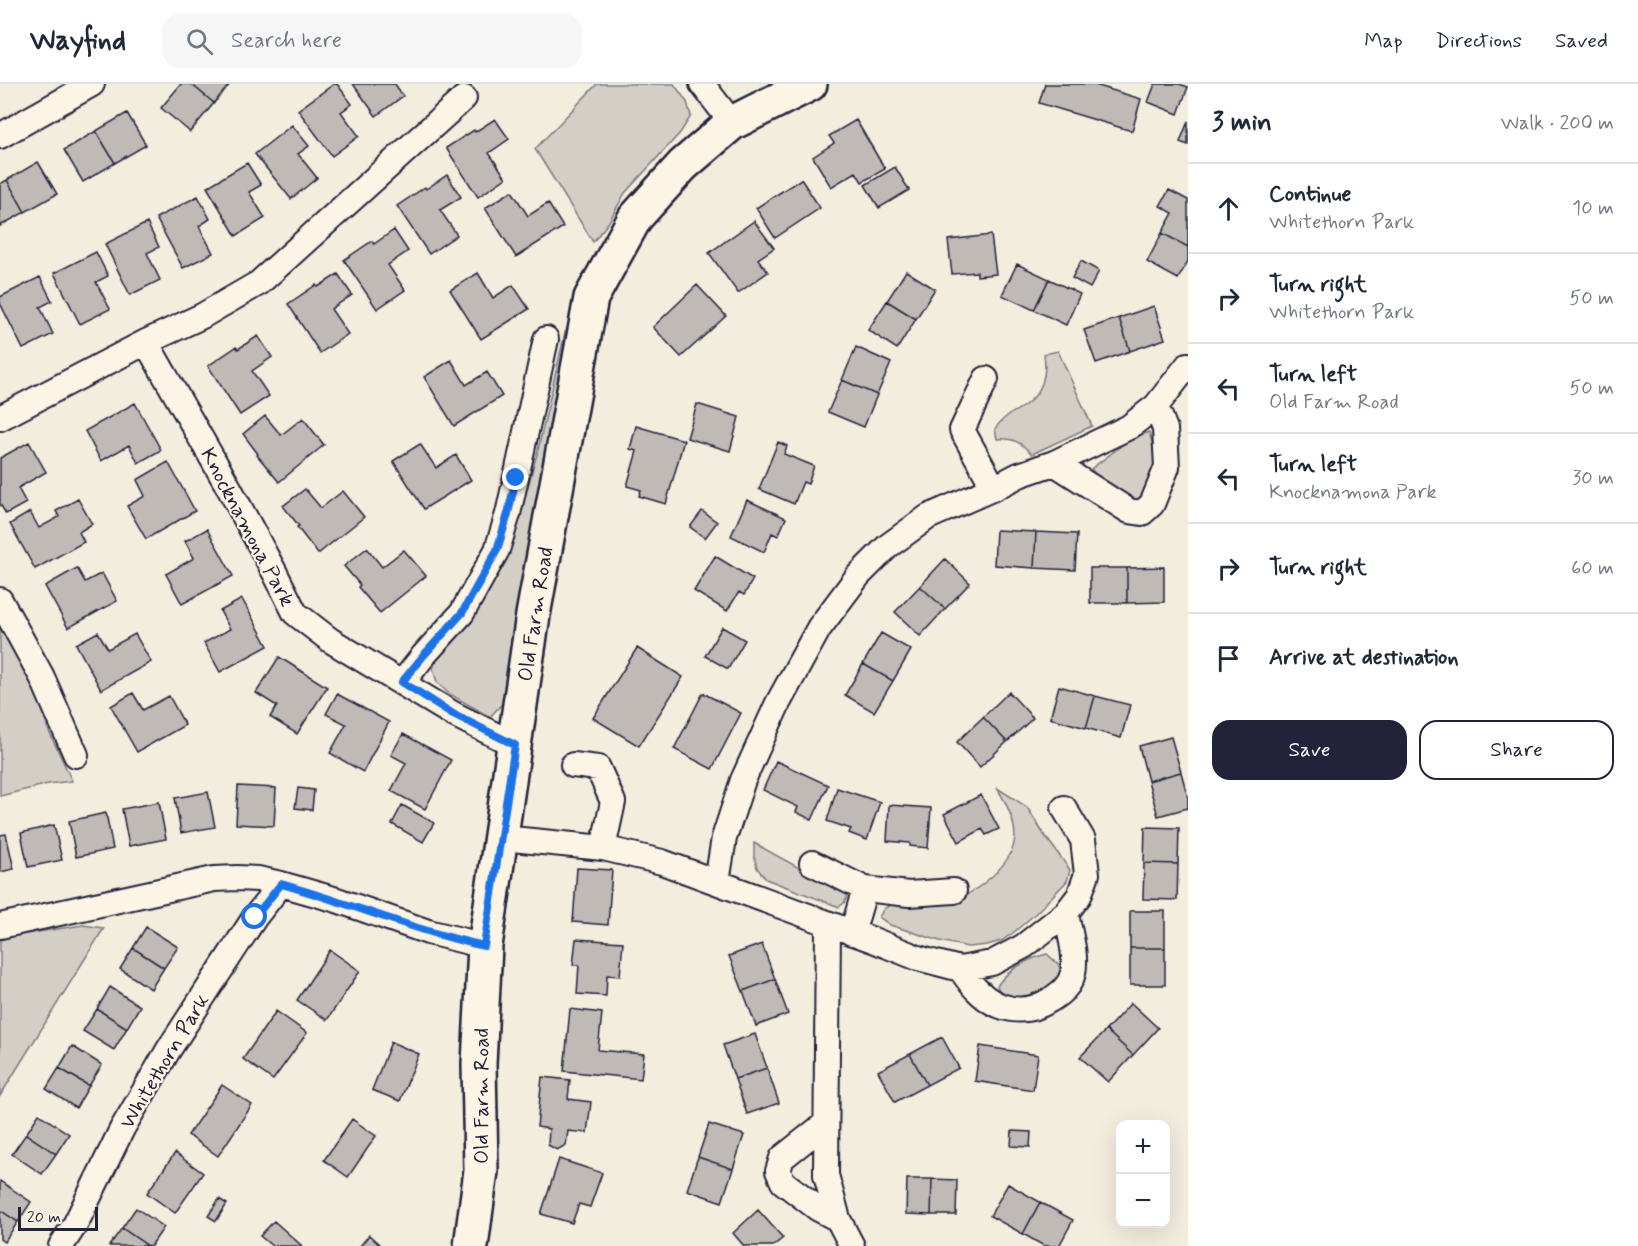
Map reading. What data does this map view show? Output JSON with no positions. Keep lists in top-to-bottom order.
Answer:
{
  "streets": {
    "street": ["Knocknamona Park", "Old Farm Road", "Whitethorn Park"]
  },
  "crossings": [
    ["Knocknamona Park", "Old Farm Road"]
  ],
  "scale_bar": "20 m",
  "page": {
    "header": "Wayfind",
    "search": "Search here",
    "nav": ["Map", "Directions", "Saved"],
    "heading": ["3 min", "Walk · 200 m"],
    "list": [
      ["Continue", "Whitethorn Park", "10 m"],
      ["Turn right", "Whitethorn Park", "50 m"],
      ["Turn left", "Old Farm Road", "50 m"],
      ["Turn left", "Knocknamona Park", "30 m"],
      ["Turn right", "60 m"],
      "Arrive at destination"
    ],
    "buttons": ["Save", "Share"],
    "map_buttons": ["+", "−"],
    "scale": "20 m"
  }
}
